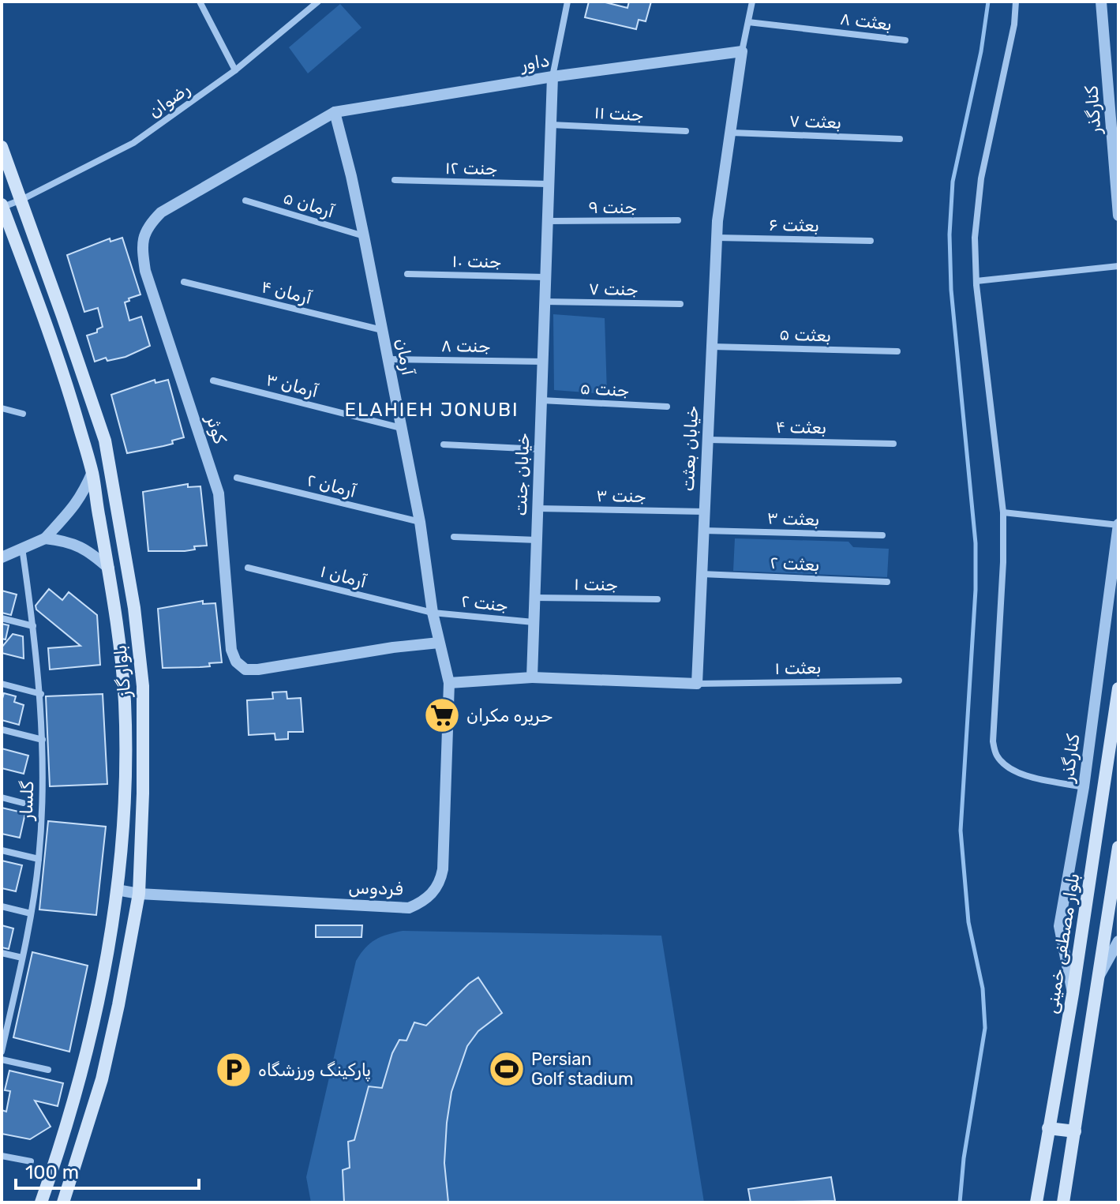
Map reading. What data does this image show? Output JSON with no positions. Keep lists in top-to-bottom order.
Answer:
{
  "streets": {
    "main road": ["بلوار گاز", "بلوار مصطفی خمینی"],
    "street": [
      "بعثت ۸",
      "داور",
      "رضوان",
      "کنارگذر",
      "جنت ۱۱",
      "بعثت ۷",
      "جنت ۱۲",
      "آرمان ۵",
      "جنت ۹",
      "بعثت ۶",
      "جنت ۱۰",
      "جنت ۷",
      "آرمان ۴",
      "بعثت ۵",
      "جنت ۸",
      "آرمان",
      "آرمان ۳",
      "جنت ۵",
      "بعثت ۴",
      "کوثر",
      "خیابان بعثت",
      "خیابان جنت",
      "آرمان ۲",
      "جنت ۳",
      "بعثت ۳",
      "بعثت ۲",
      "آرمان ۱",
      "جنت ۱",
      "جنت ۲",
      "بعثت ۱",
      "گلسار",
      "فردوس"
    ]
  },
  "crossings": [
    ["داور", "آرمان"],
    ["داور", "کوثر"],
    ["داور", "خیابان بعثت"],
    ["داور", "خیابان جنت"],
    ["رضوان", "بلوار گاز"],
    ["کنارگذر", "بلوار مصطفی خمینی"],
    ["جنت ۱۱", "خیابان جنت"],
    ["بعثت ۷", "خیابان بعثت"],
    ["جنت ۱۲", "خیابان جنت"],
    ["آرمان ۵", "آرمان"],
    ["جنت ۹", "خیابان جنت"],
    ["بعثت ۶", "خیابان بعثت"],
    ["جنت ۱۰", "خیابان جنت"],
    ["جنت ۷", "خیابان جنت"],
    ["آرمان ۴", "آرمان"],
    ["بعثت ۵", "خیابان بعثت"],
    ["جنت ۸", "آرمان"],
    ["جنت ۸", "خیابان جنت"],
    ["آرمان", "آرمان ۳"],
    ["آرمان", "کوثر"],
    ["آرمان", "آرمان ۲"],
    ["آرمان", "آرمان ۱"],
    ["آرمان", "جنت ۲"],
    ["آرمان", "فردوس"],
    ["جنت ۵", "خیابان جنت"],
    ["بعثت ۴", "خیابان بعثت"],
    ["خیابان بعثت", "جنت ۳"],
    ["خیابان بعثت", "بعثت ۳"],
    ["خیابان بعثت", "بعثت ۲"],
    ["خیابان بعثت", "بعثت ۱"],
    ["خیابان جنت", "جنت ۳"],
    ["خیابان جنت", "جنت ۱"],
    ["خیابان جنت", "جنت ۲"],
    ["آرمان ۱", "جنت ۲"],
    ["بلوار گاز", "فردوس"]
  ],
  "districts": ["ELAHIEH JONUBI"],
  "places": {
    "supermarket": ["حریره مکران"],
    "sports": ["Persian Golf stadium"],
    "parking": ["پارکینگ ورزشگاه"]
  },
  "scale_bar": "100 m"
}
